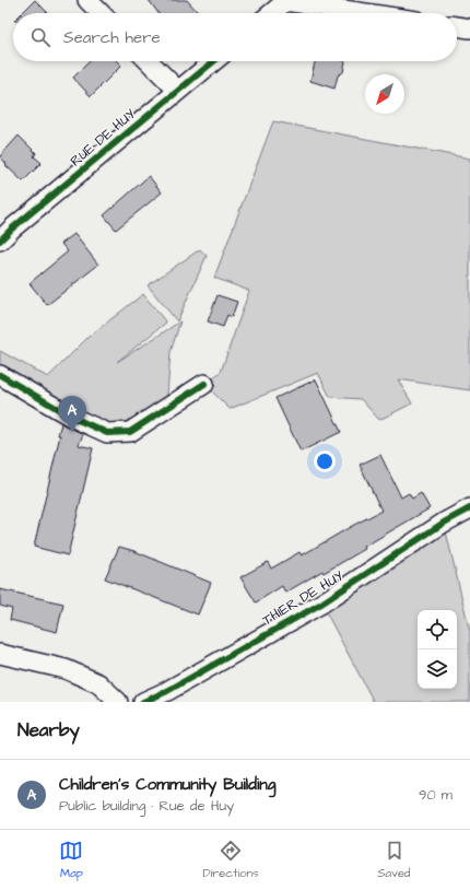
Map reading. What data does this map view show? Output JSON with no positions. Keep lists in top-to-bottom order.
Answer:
{
  "streets": {
    "street": ["RUE DE HUY", "THIER DE HUY"]
  },
  "north": "bottom left",
  "page": {
    "search": "Search here",
    "pins": "A",
    "heading": "Nearby",
    "list": [
      {
        "mark": "A",
        "name": "Children's Community Building",
        "note": "Public building · Rue de Huy",
        "value": "90 m"
      }
    ],
    "nav": ["Map", "Directions", "Saved"]
  }
}
